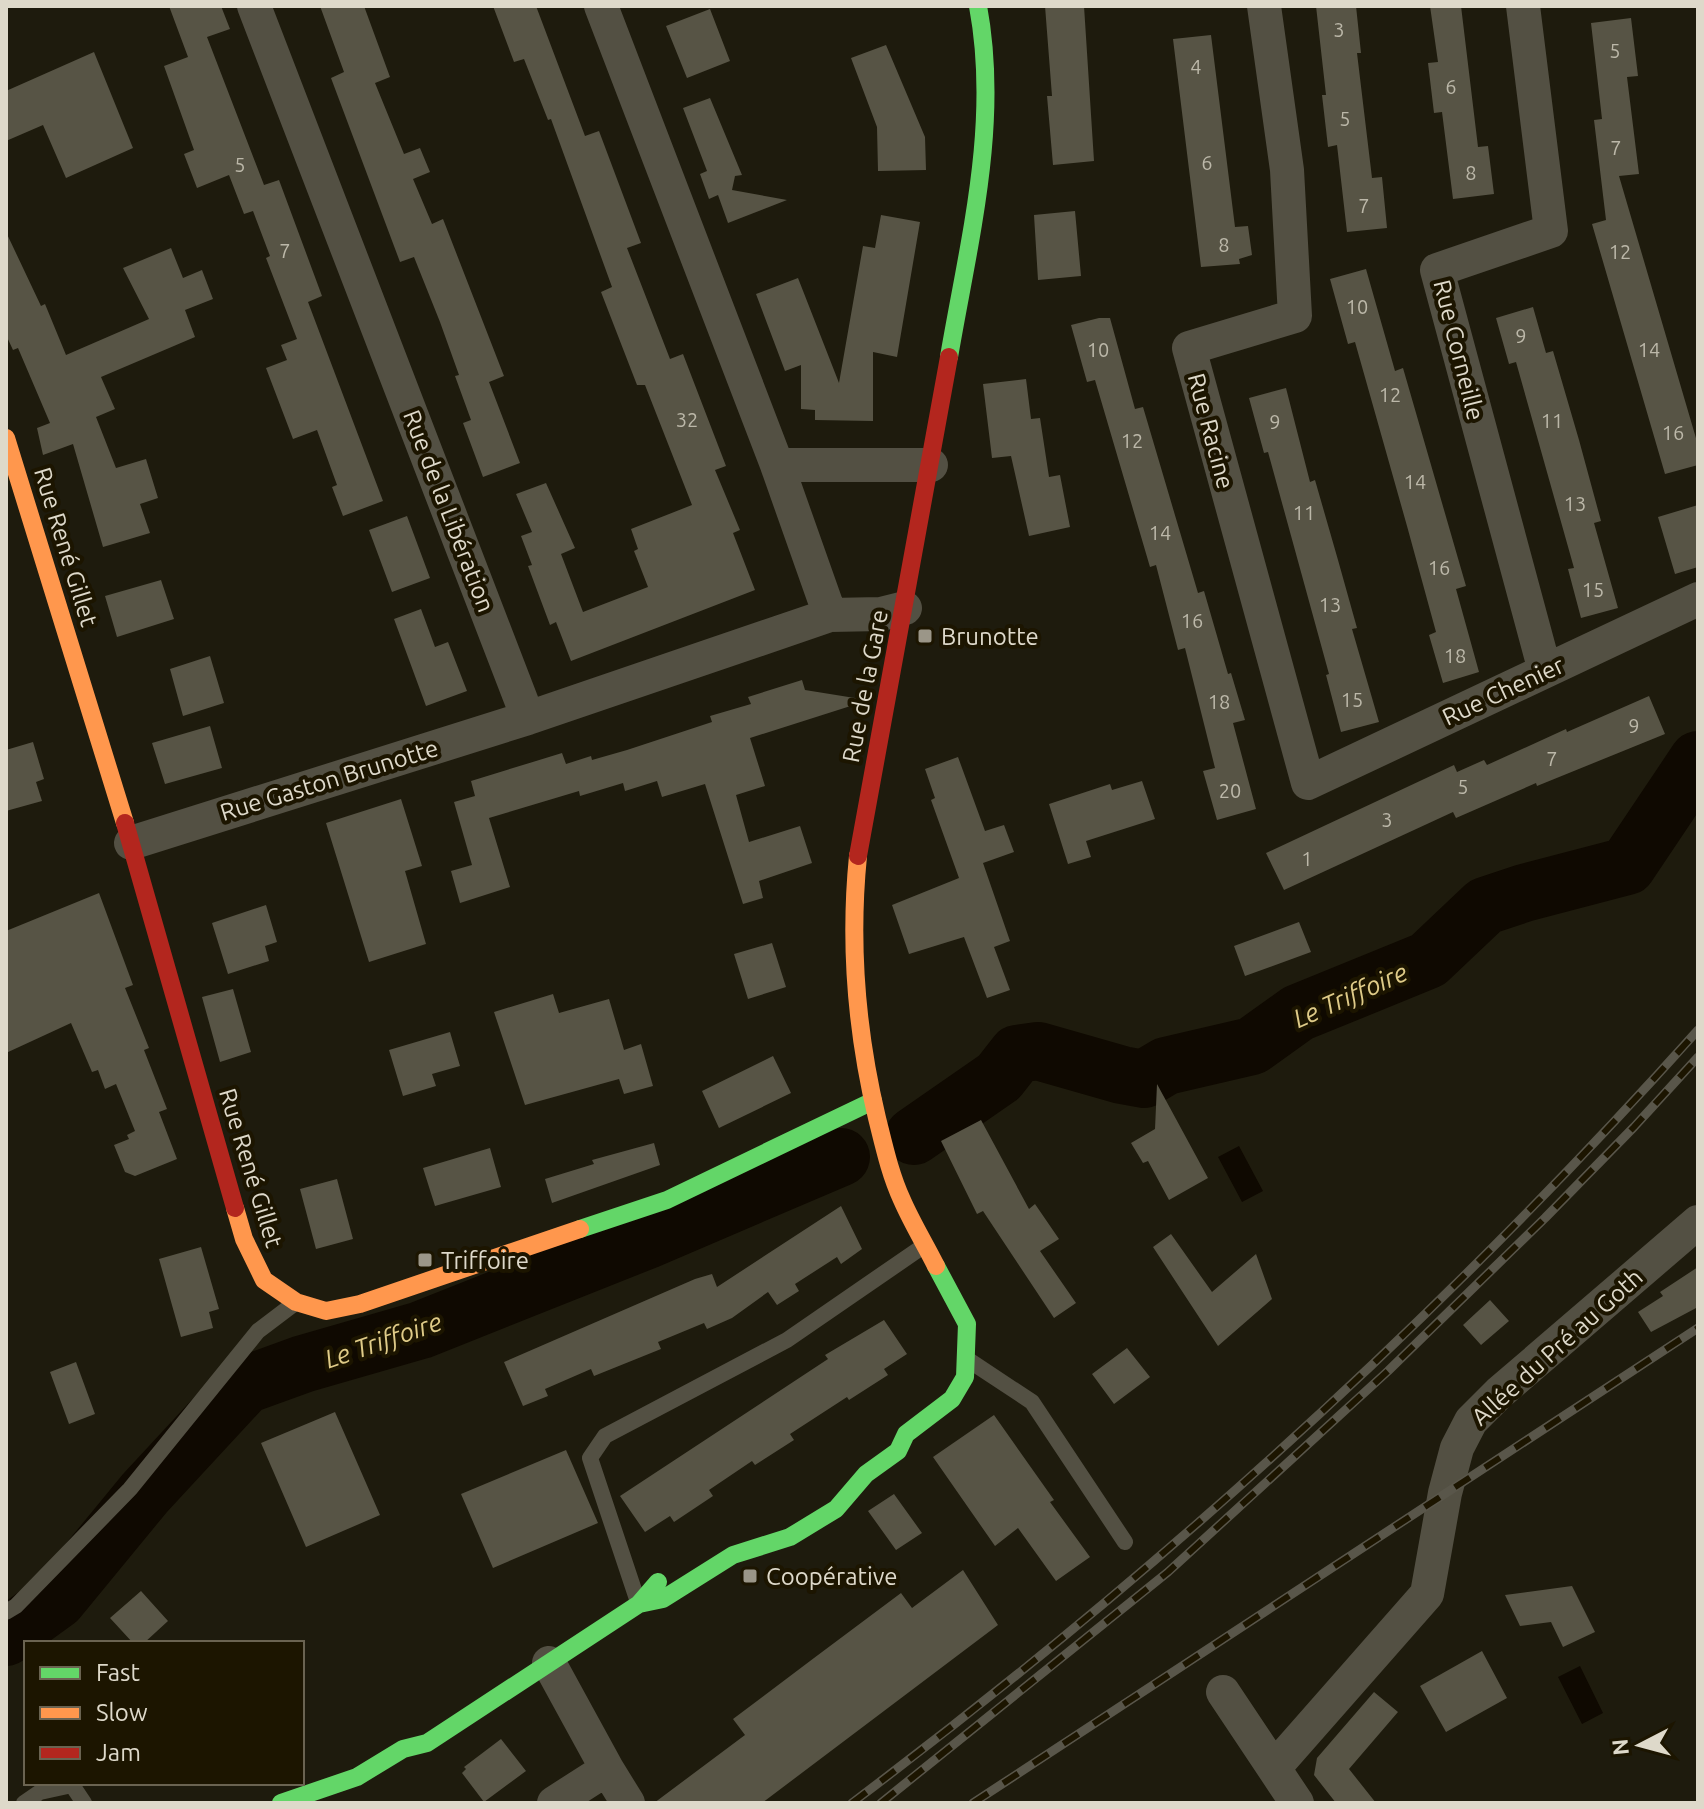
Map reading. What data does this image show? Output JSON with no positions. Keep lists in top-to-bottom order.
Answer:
{
  "streets": {
    "street": [
      "Rue Corneille",
      "Rue Racine",
      "Rue de la Libération",
      "Rue René Gillet",
      "Rue de la Gare",
      "Rue Chenier",
      "Rue Gaston Brunotte",
      "Allée du Pré au Goth"
    ]
  },
  "crossings": [
    ["Rue Corneille", "Rue Chenier"],
    ["Rue Racine", "Rue Chenier"],
    ["Rue de la Libération", "Rue Gaston Brunotte"],
    ["Rue René Gillet", "Rue de la Gare"],
    ["Rue René Gillet", "Rue Gaston Brunotte"]
  ],
  "water": ["Le Triffoire"],
  "places": {
    "transit": ["Brunotte", "Triffoire", "Coopérative"]
  },
  "house_numbers": [
    "3",
    "5",
    "4",
    "6",
    "5",
    "7",
    "6",
    "5",
    "8",
    "7",
    "8",
    "7",
    "12",
    "10",
    "9",
    "10",
    "14",
    "12",
    "32",
    "11",
    "9",
    "16",
    "12",
    "14",
    "13",
    "11",
    "14",
    "16",
    "15",
    "13",
    "16",
    "18",
    "15",
    "18",
    "9",
    "7",
    "5",
    "20",
    "3",
    "1"
  ],
  "legend": ["Fast", "Slow", "Jam"],
  "north": "left"
}
